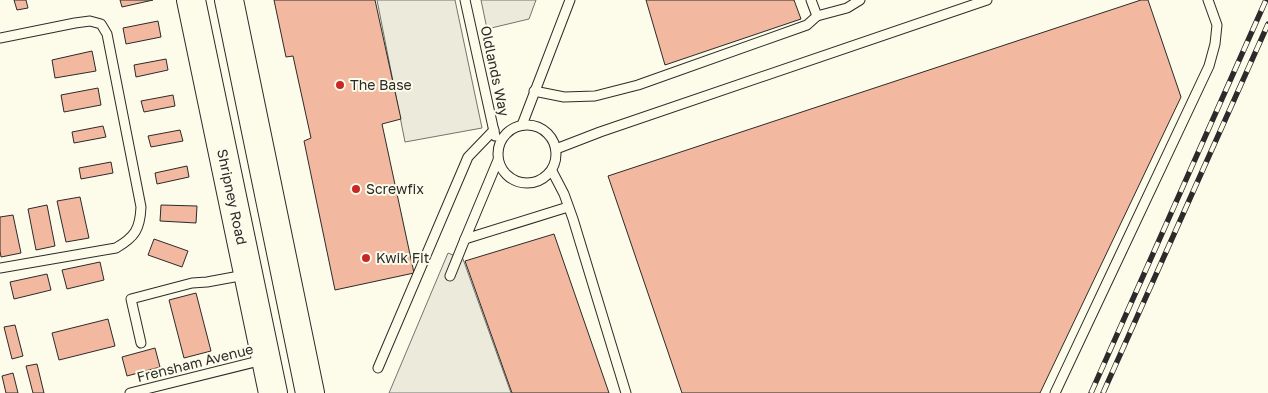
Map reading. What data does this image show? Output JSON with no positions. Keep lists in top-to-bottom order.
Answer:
{
  "streets": {
    "main road": ["Shripney Road"],
    "lane": ["Oldlands Way", "Frensham Avenue"]
  },
  "crossings": [
    ["Shripney Road", "Frensham Avenue"]
  ],
  "places": ["The Base", "Screwfix", "Kwik Fit"]
}
